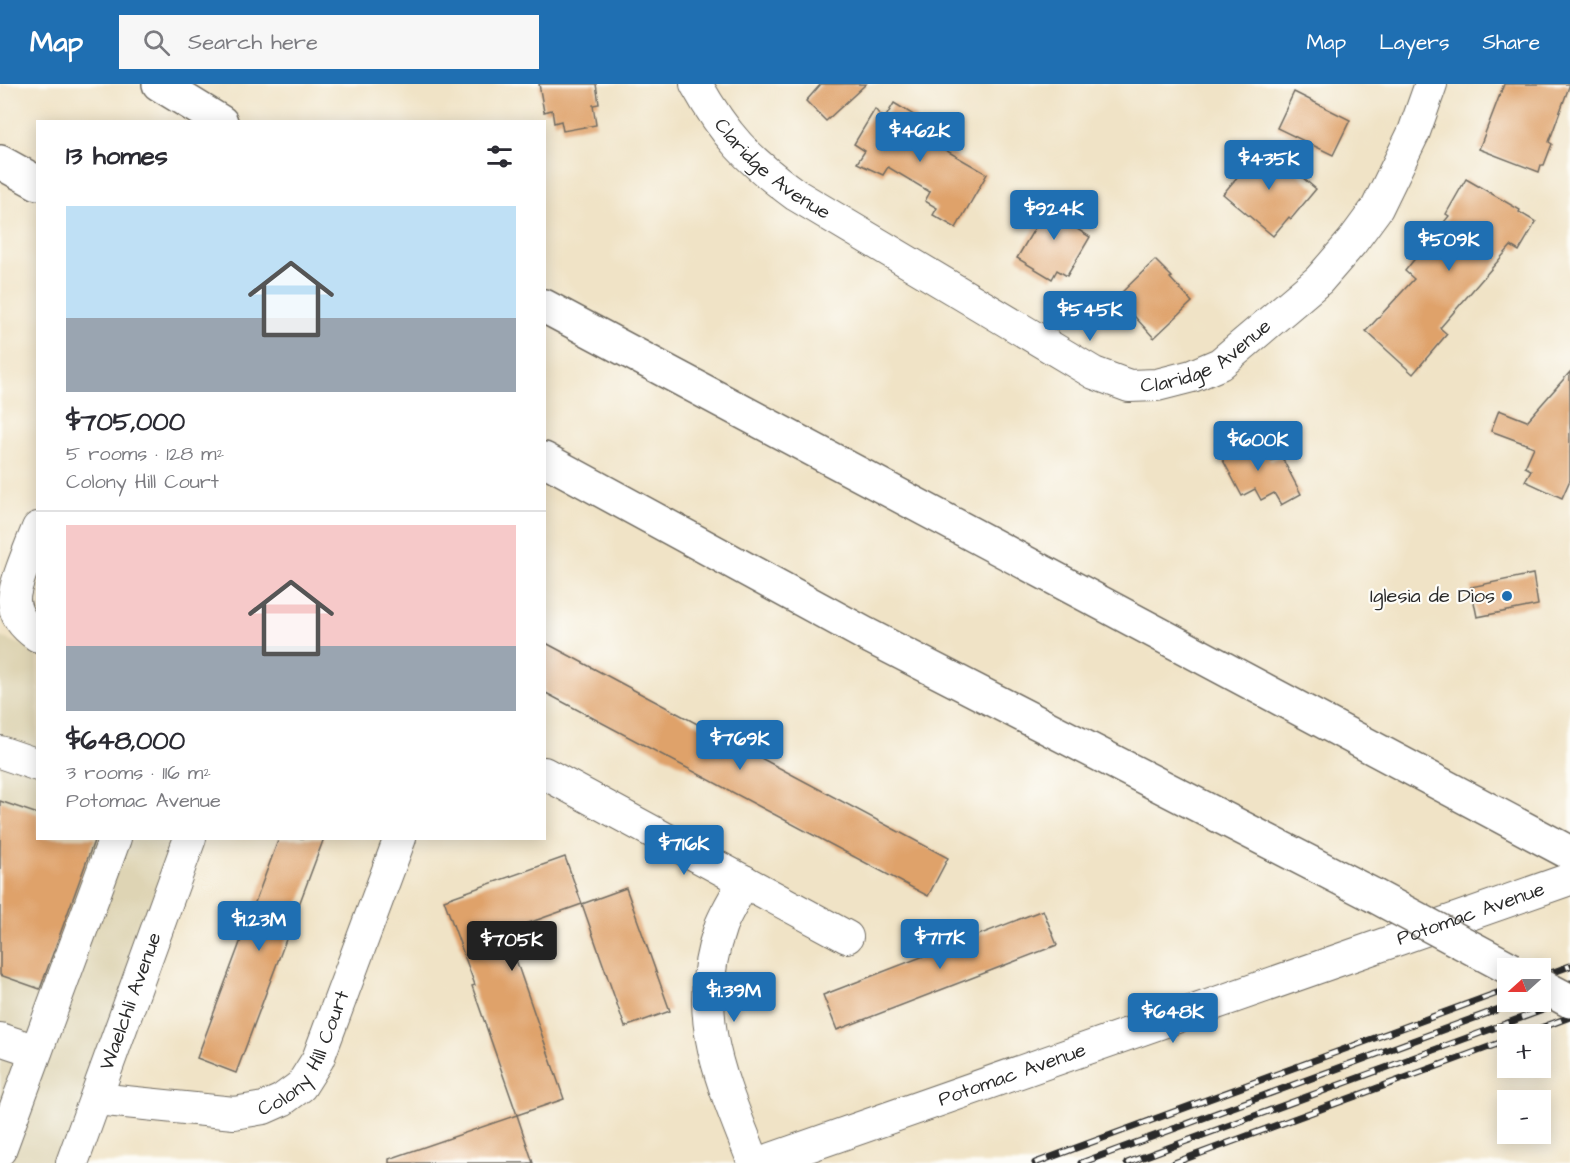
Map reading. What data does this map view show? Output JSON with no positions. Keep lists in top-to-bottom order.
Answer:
{
  "streets": {
    "street": [
      "Claridge Avenue",
      "Potomac Avenue",
      "Waelchli Avenue",
      "Colony Hill Court"
    ]
  },
  "crossings": [
    ["Waelchli Avenue", "Colony Hill Court"]
  ],
  "places": ["Iglesia de Dios"],
  "north": "left",
  "page": {
    "header": "Map",
    "search": "Search here",
    "nav": ["Map", "Layers", "Share"],
    "price": [
      "$462K",
      "$435K",
      "$924K",
      "$509K",
      "$545K",
      "$600K",
      "$769K",
      "$716K",
      "$1.23M",
      "$717K",
      "$705K",
      "$1.39M",
      "$648K"
    ],
    "heading": "13 homes",
    "list": [
      {
        "name": "$705,000",
        "note": "5 rooms · 128 m² · Colony Hill Court"
      },
      {
        "name": "$648,000",
        "note": "3 rooms · 116 m² · Potomac Avenue"
      }
    ],
    "map_buttons": ["+", "−"]
  }
}
